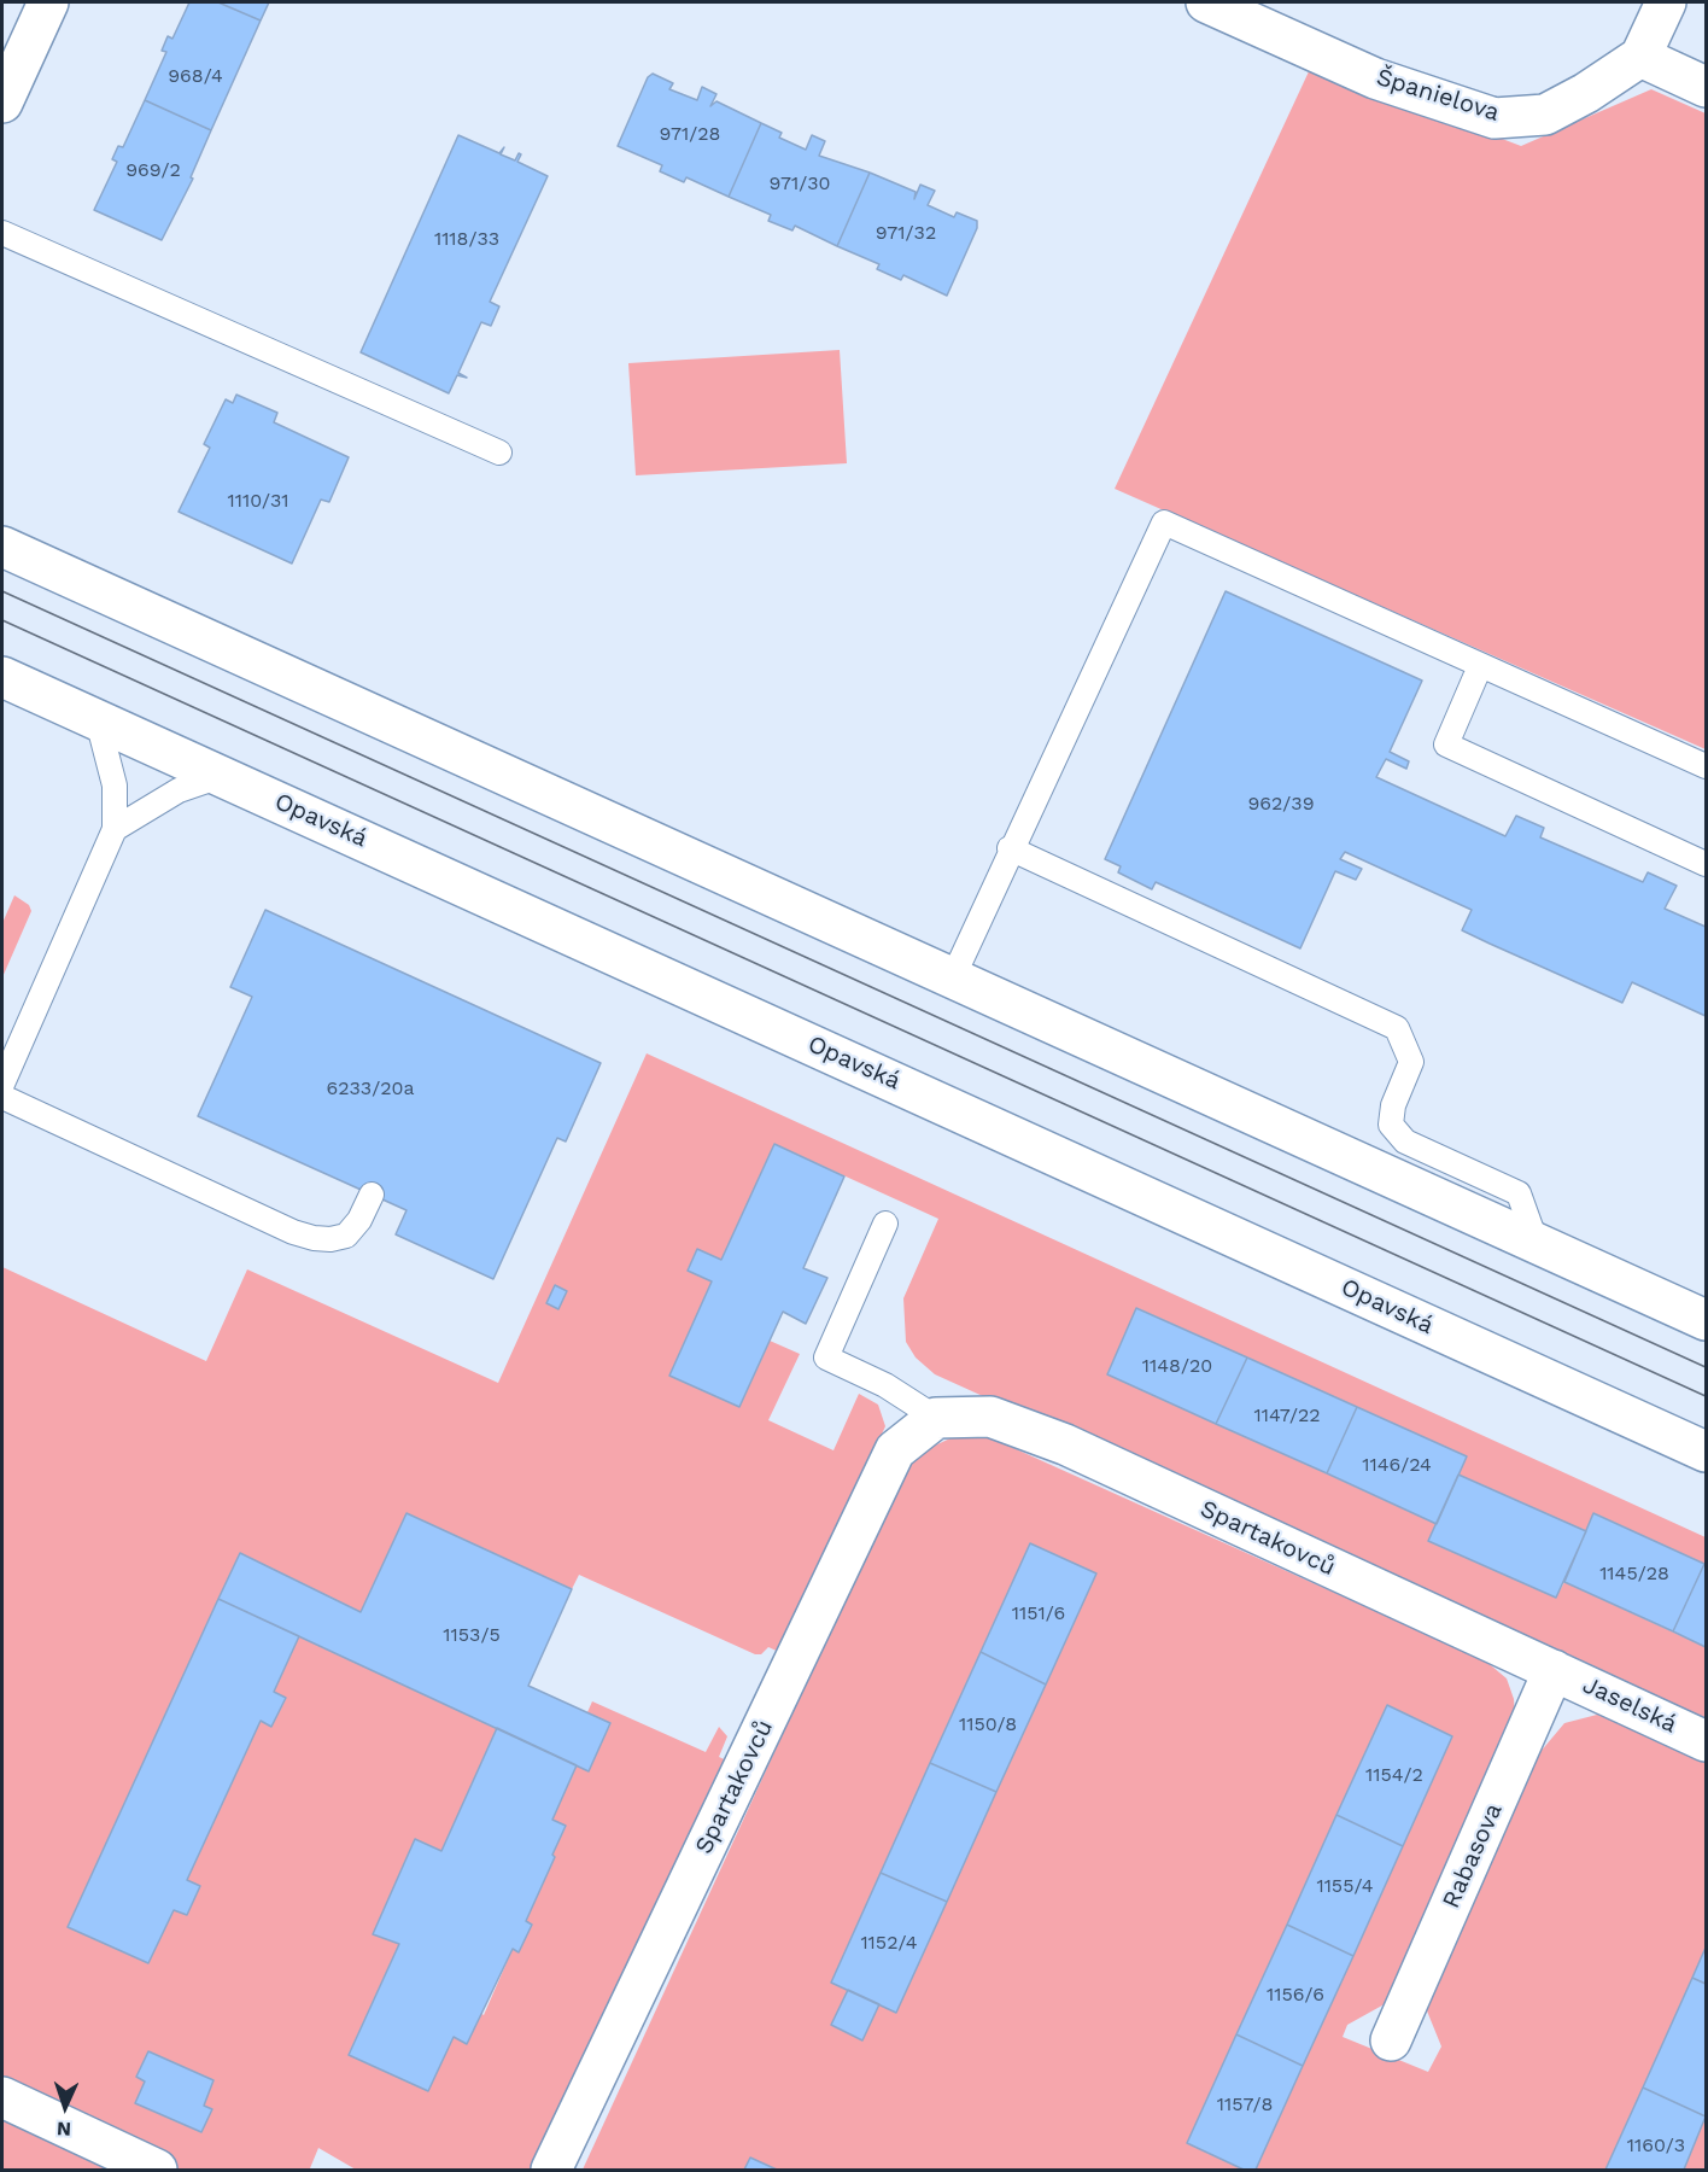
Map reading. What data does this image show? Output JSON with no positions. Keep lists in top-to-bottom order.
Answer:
{
  "streets": {
    "main road": [
      "Španielova",
      "Opavská",
      "Spartakovců",
      "Jaselská",
      "Rabasova"
    ]
  },
  "crossings": [
    ["Spartakovců", "Jaselská"],
    ["Spartakovců", "Rabasova"],
    ["Jaselská", "Rabasova"]
  ],
  "house_numbers": [
    "968/4",
    "971/28",
    "969/2",
    "971/30",
    "971/32",
    "1118/33",
    "1110/31",
    "962/39",
    "6233/20a",
    "1148/20",
    "1147/22",
    "1146/24",
    "1145/28",
    "1151/6",
    "1153/5",
    "1150/8",
    "1154/2",
    "1155/4",
    "1152/4",
    "1156/6",
    "1157/8",
    "1160/3"
  ],
  "north": "bottom"
}
